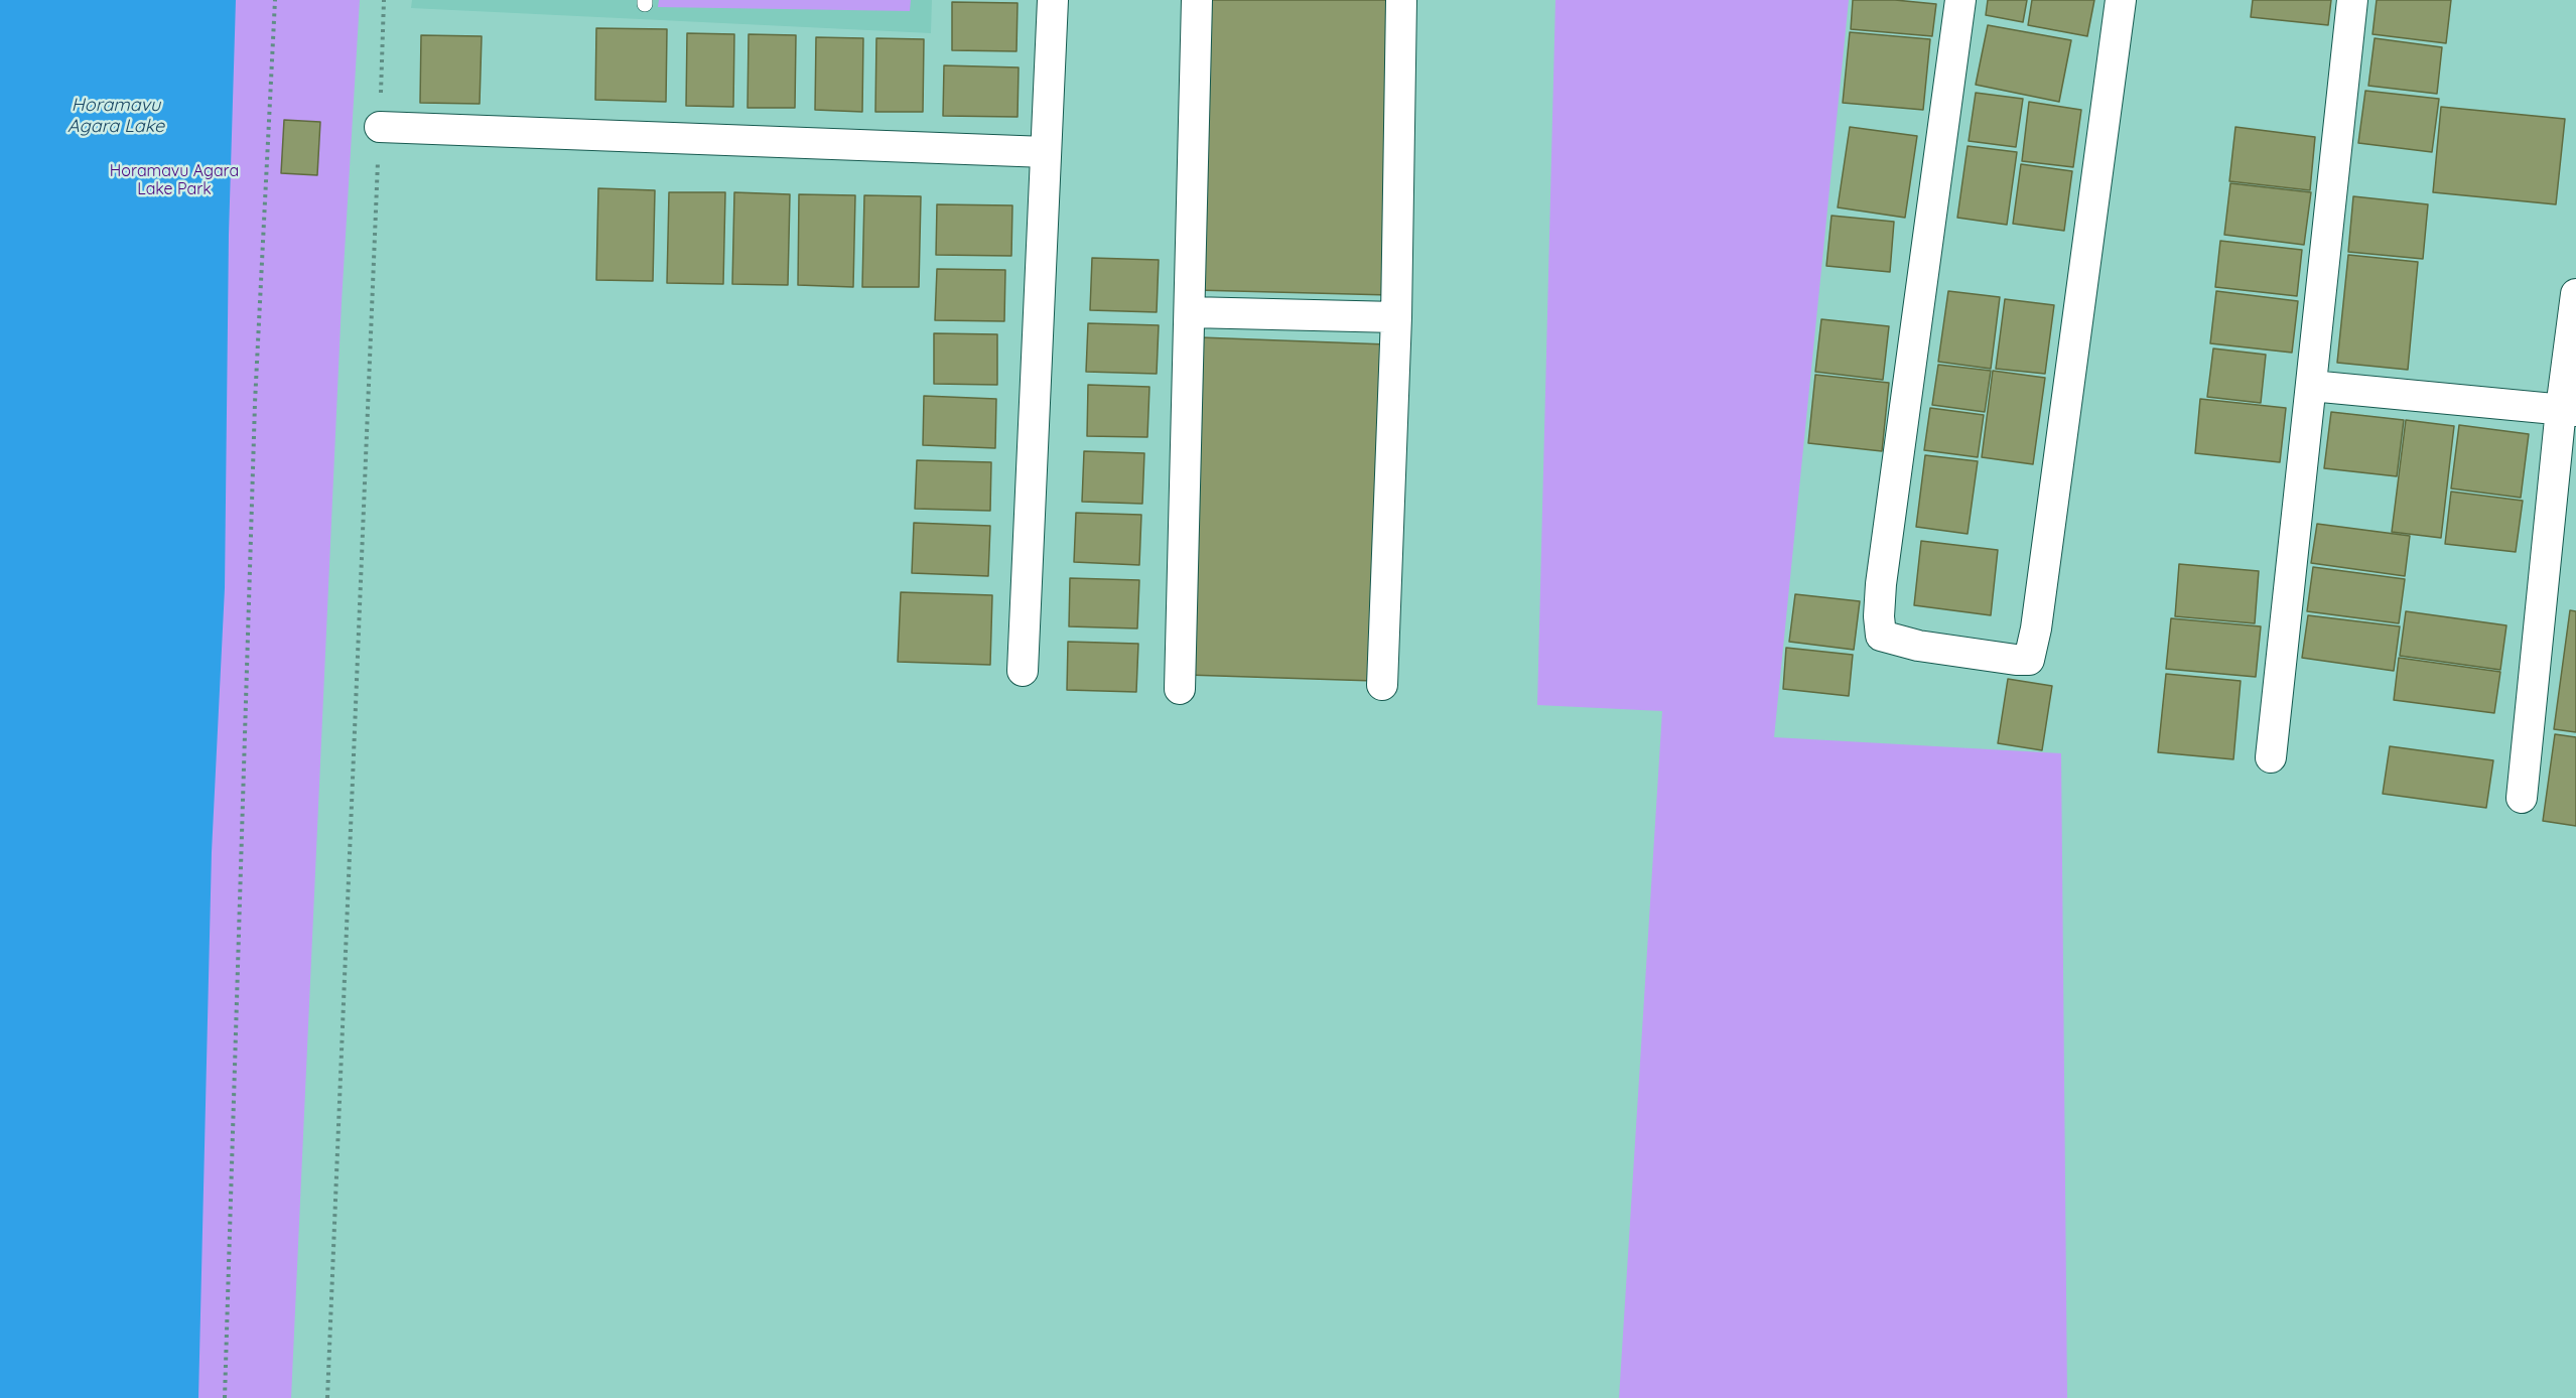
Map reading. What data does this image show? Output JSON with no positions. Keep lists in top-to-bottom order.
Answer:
{
  "water": ["Horamavu Agara Lake"],
  "parks": ["Horamavu Agara Lake Park"]
}
